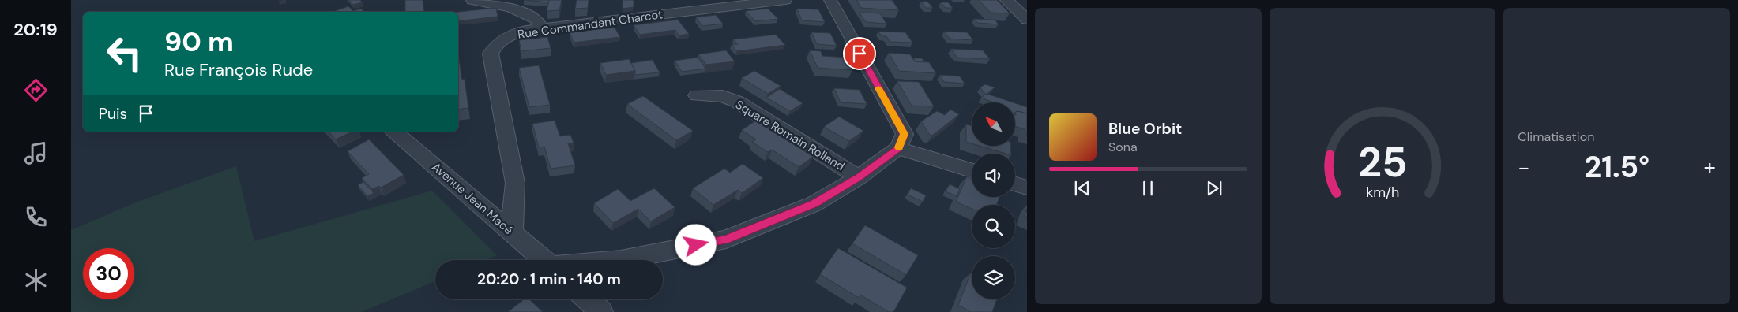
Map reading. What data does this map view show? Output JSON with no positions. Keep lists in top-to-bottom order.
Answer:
{
  "streets": {
    "street": ["Rue Commandant Charcot", "Square Romain Rolland", "Avenue Jean Macé"]
  },
  "crossings": [
    ["Rue Commandant Charcot", "Avenue Jean Macé"]
  ],
  "north": "top left",
  "page": {
    "tabs": "20:19",
    "tile": "Climatisation",
    "turn": ["90 m", "Rue François Rude"],
    "then": "Puis",
    "song": ["Blue Orbit", "Sona"],
    "heat": ["−", "21.5°", "+"],
    "limit": "30",
    "trip": "20:20 · 1 min · 140 m",
    "gauge": ["25", "km/h"]
  }
}
